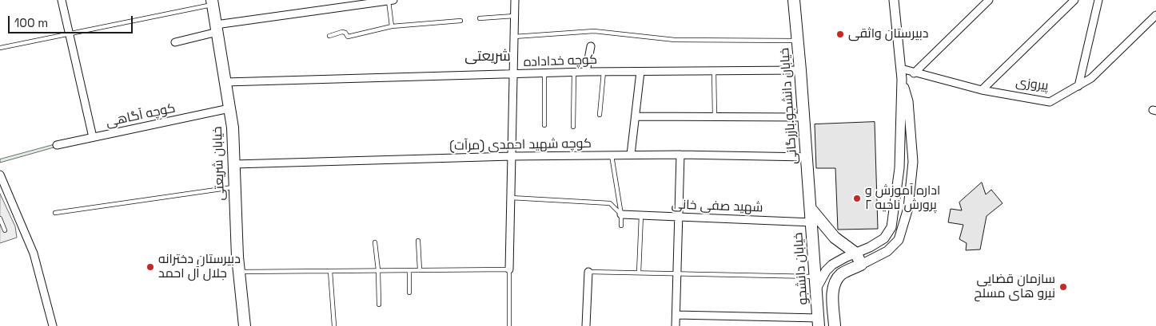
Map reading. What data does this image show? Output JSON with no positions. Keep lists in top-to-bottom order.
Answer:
{
  "streets": {
    "main road": ["خیابان دانشجو.بازرگانی", "خیابان شریعتی", "خیابان دانشجو"],
    "street": [
      "کوچه خداداده",
      "پیروزی",
      "کوچه آگاهی",
      "کوچه شهید احمدی (مرآت)",
      "شهید صفی خانی"
    ]
  },
  "crossings": [
    ["کوچه خداداده", "خیابان دانشجو.بازرگانی"],
    ["کوچه خداداده", "خیابان شریعتی"],
    ["خیابان دانشجو.بازرگانی", "کوچه شهید احمدی (مرآت)"],
    ["خیابان دانشجو.بازرگانی", "خیابان دانشجو"],
    ["کوچه آگاهی", "خیابان شریعتی"],
    ["کوچه شهید احمدی (مرآت)", "خیابان شریعتی"],
    ["شهید صفی خانی", "خیابان دانشجو"]
  ],
  "districts": ["شریعتی"],
  "places": [
    "دبیرستان واثقی",
    "اداره آموزش و پرورش ناحیه ۲",
    "دبیرستان دخترانه جلال آل احمد",
    "سازمان قضایی نیرو های مسلح"
  ],
  "scale_bar": "100 m"
}
